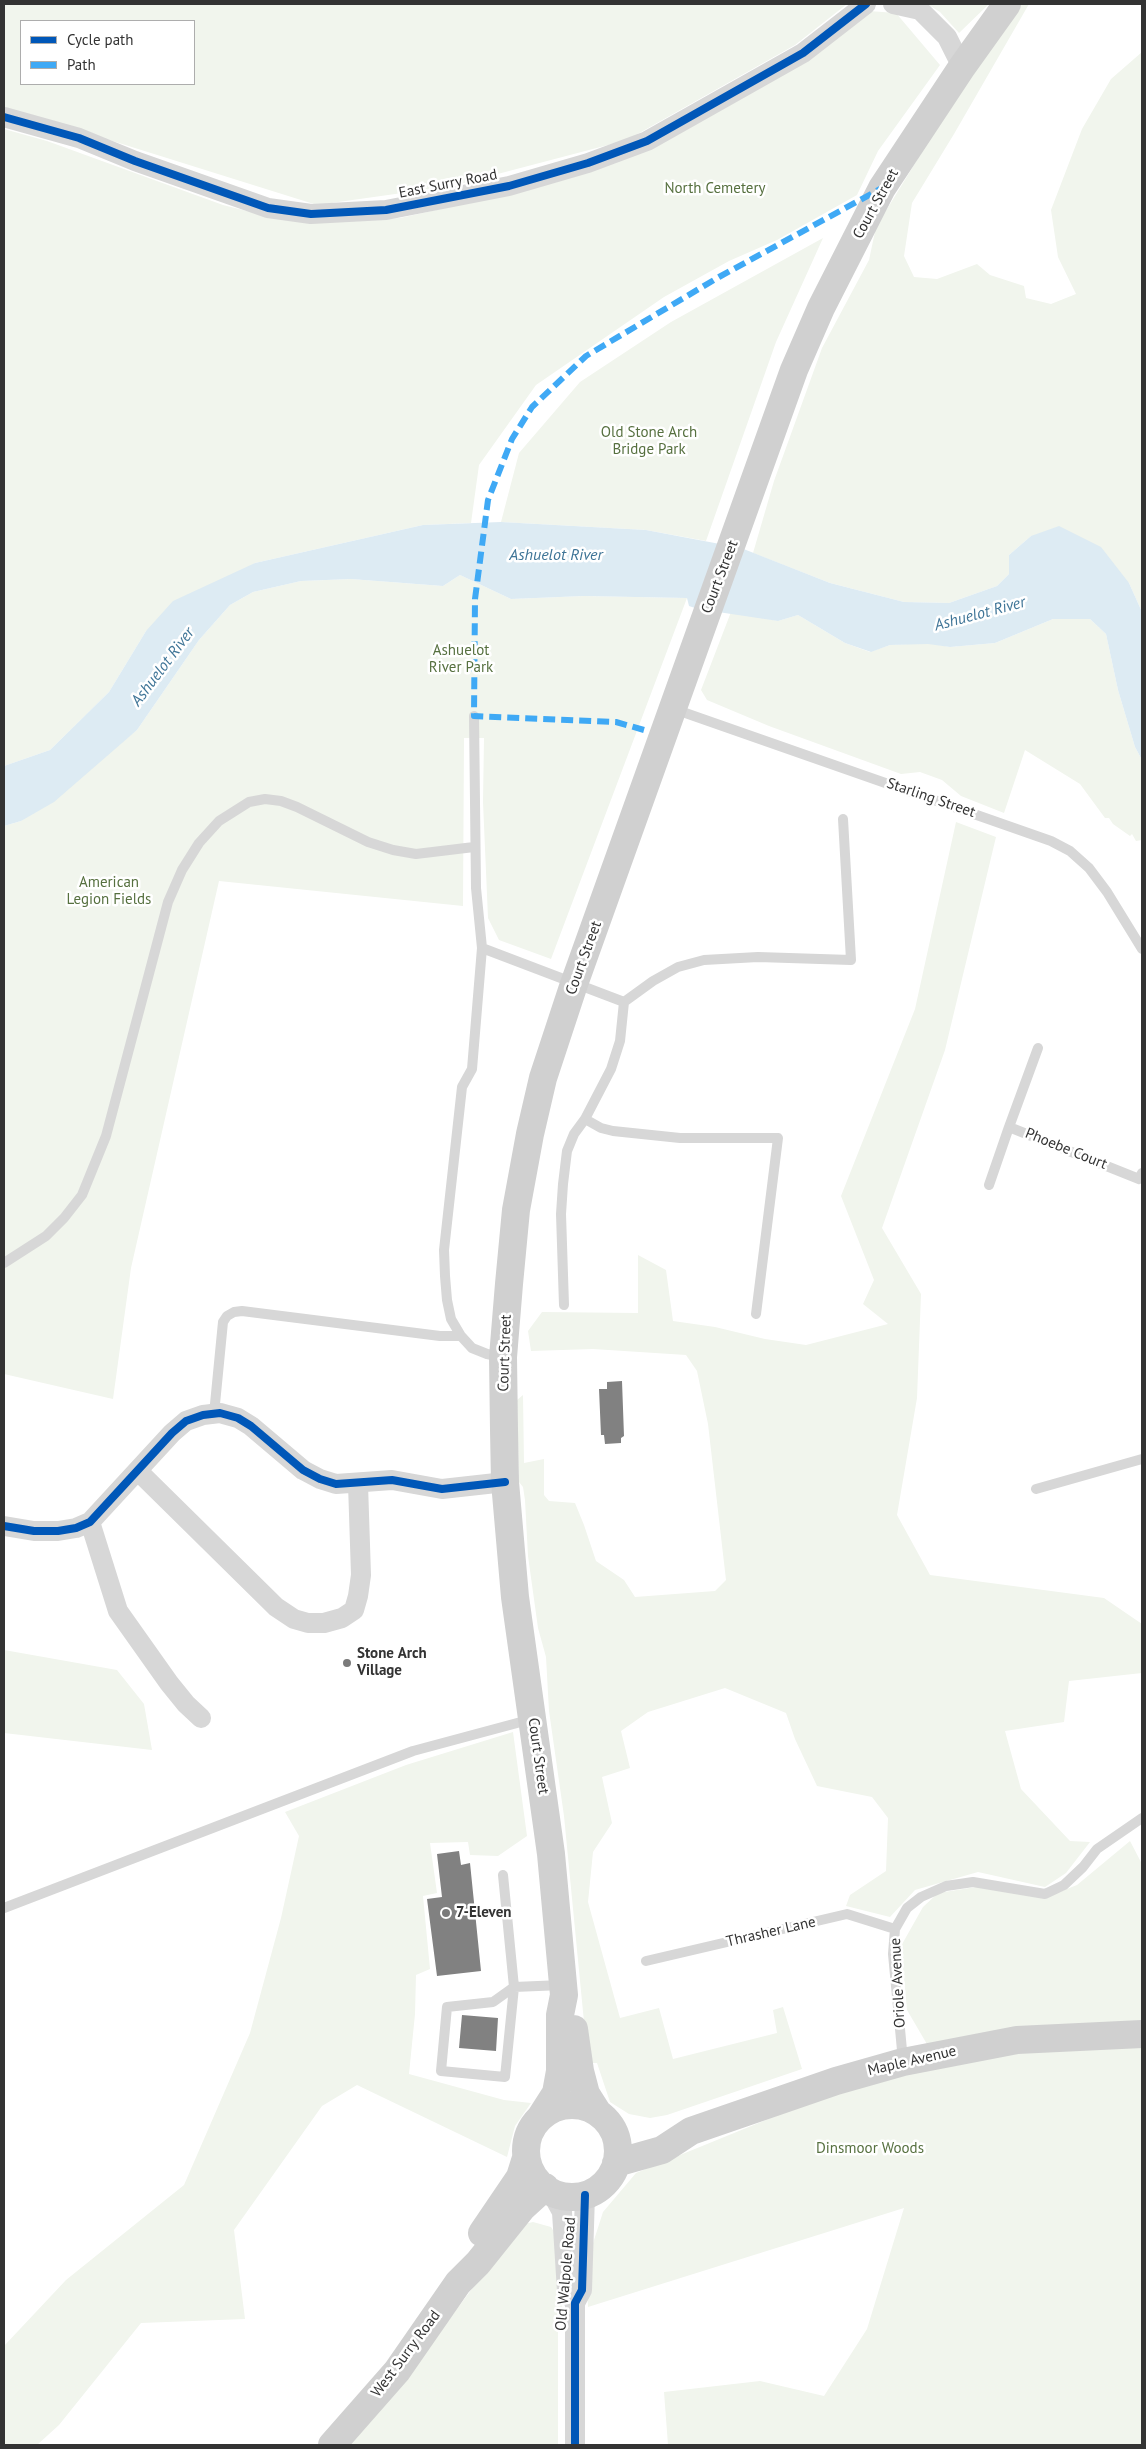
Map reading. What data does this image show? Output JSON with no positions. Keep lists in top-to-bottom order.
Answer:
{
  "streets": {
    "main road": ["Court Street", "Maple Avenue", "West Surry Road"],
    "street": ["East Surry Road", "Old Walpole Road"],
    "lane": [
      "Starling Street",
      "Phoebe Court",
      "Thrasher Lane",
      "Oriole Avenue"
    ]
  },
  "crossings": [
    ["Court Street", "Starling Street"],
    ["Court Street", "Maple Avenue"],
    ["Court Street", "Old Walpole Road"],
    ["Court Street", "West Surry Road"],
    ["Thrasher Lane", "Oriole Avenue"],
    ["Oriole Avenue", "Maple Avenue"],
    ["Maple Avenue", "Old Walpole Road"],
    ["Maple Avenue", "West Surry Road"],
    ["Old Walpole Road", "West Surry Road"]
  ],
  "water": ["Ashuelot River"],
  "parks": [
    "North Cemetery",
    "Old Stone Arch Bridge Park",
    "Ashuelot River Park",
    "American Legion Fields",
    "Dinsmoor Woods"
  ],
  "places": ["Stone Arch Village", "7-Eleven"],
  "legend": ["Cycle path", "Path"]
}
